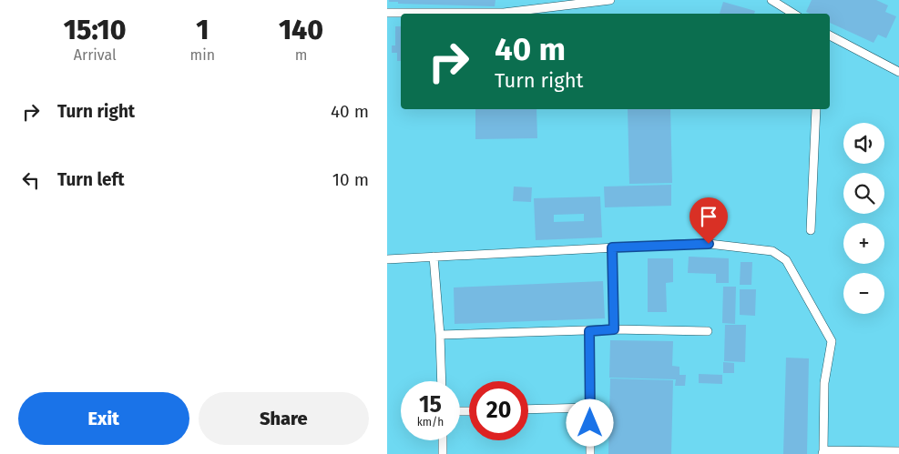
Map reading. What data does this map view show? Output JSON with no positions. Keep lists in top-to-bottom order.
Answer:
{
  "page": {
    "eta": [
      "15:10",
      "Arrival",
      "1",
      "min",
      "140",
      "m"
    ],
    "turn": ["40 m", "Turn right"],
    "list": [
      {
        "name": "Turn right",
        "value": "40 m"
      },
      {
        "name": "Turn left",
        "value": "10 m"
      }
    ],
    "map_buttons": ["+", "−"],
    "speed": "15 km/h",
    "limit": "20",
    "buttons": ["Exit", "Share"]
  }
}
